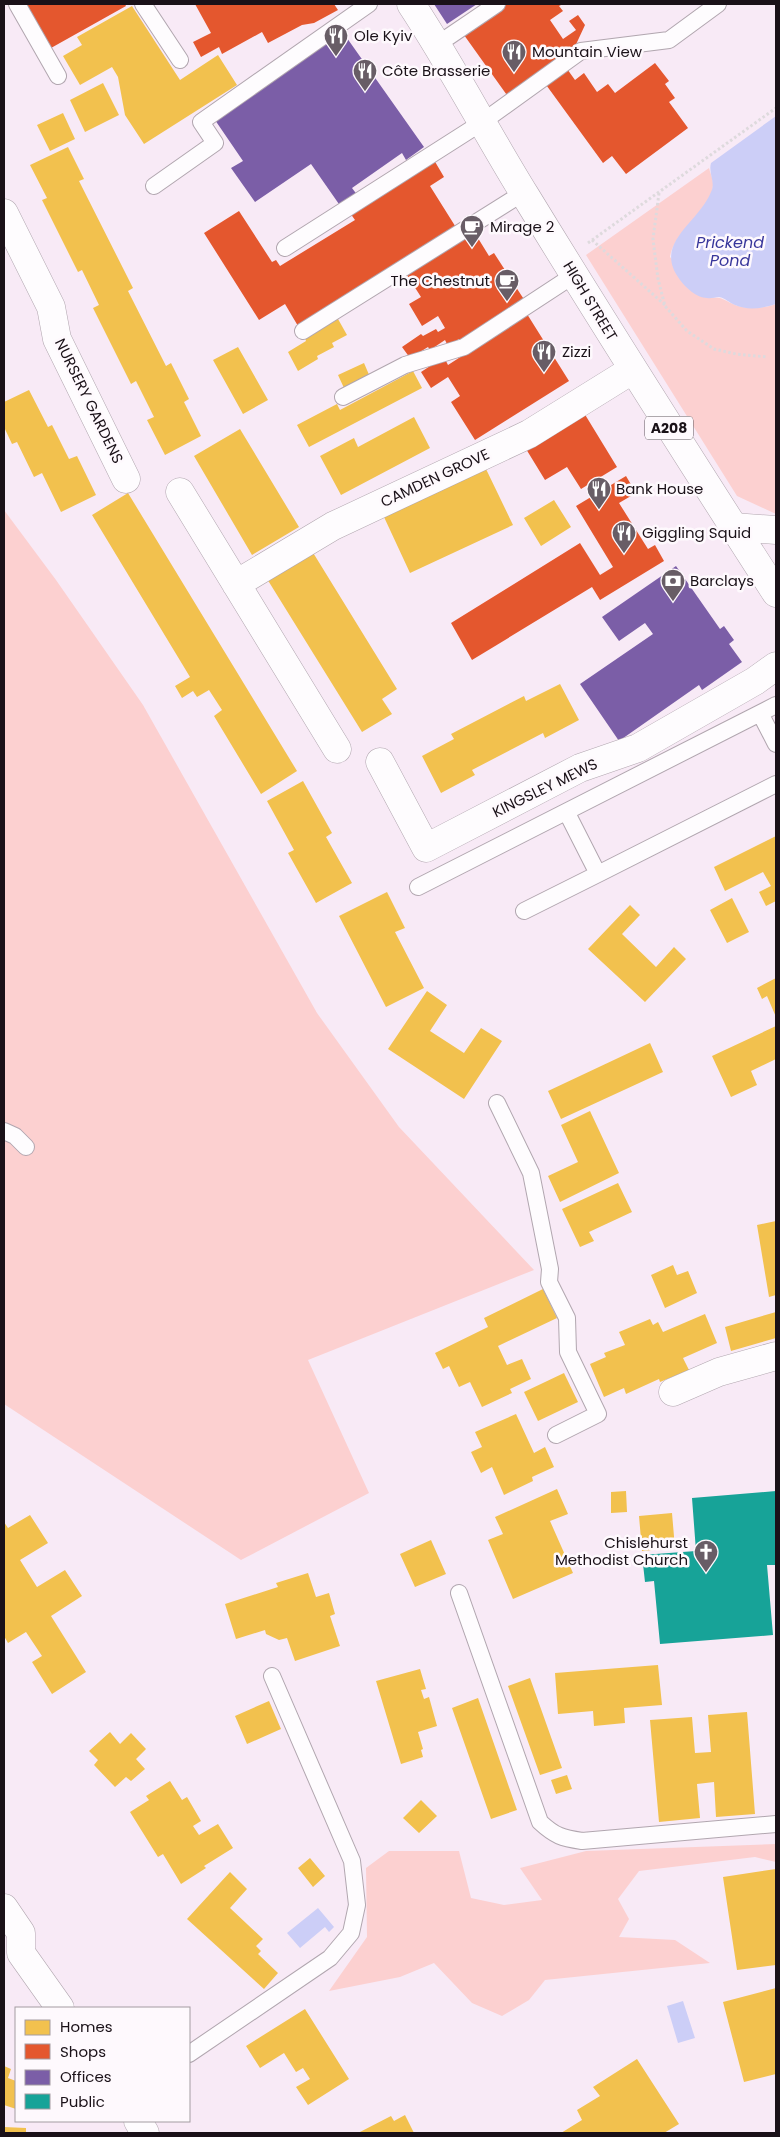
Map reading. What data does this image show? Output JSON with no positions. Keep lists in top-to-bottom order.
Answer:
{
  "streets": {
    "street": [
      "HIGH STREET",
      "NURSERY GARDENS",
      "A208",
      "CAMDEN GROVE",
      "KINGSLEY MEWS"
    ]
  },
  "crossings": [
    ["HIGH STREET", "CAMDEN GROVE"]
  ],
  "water": ["Prickend Pond"],
  "places": {
    "restaurant": [
      "Ole Kyiv",
      "Mountain View",
      "Côte Brasserie",
      "Zizzi",
      "Bank House",
      "Giggling Squid"
    ],
    "cafe": ["Mirage 2", "The Chestnut"],
    "bank": ["Barclays"],
    "church": ["Chislehurst Methodist Church"]
  },
  "legend": [
    "Homes",
    "Shops",
    "Offices",
    "Public"
  ]
}
